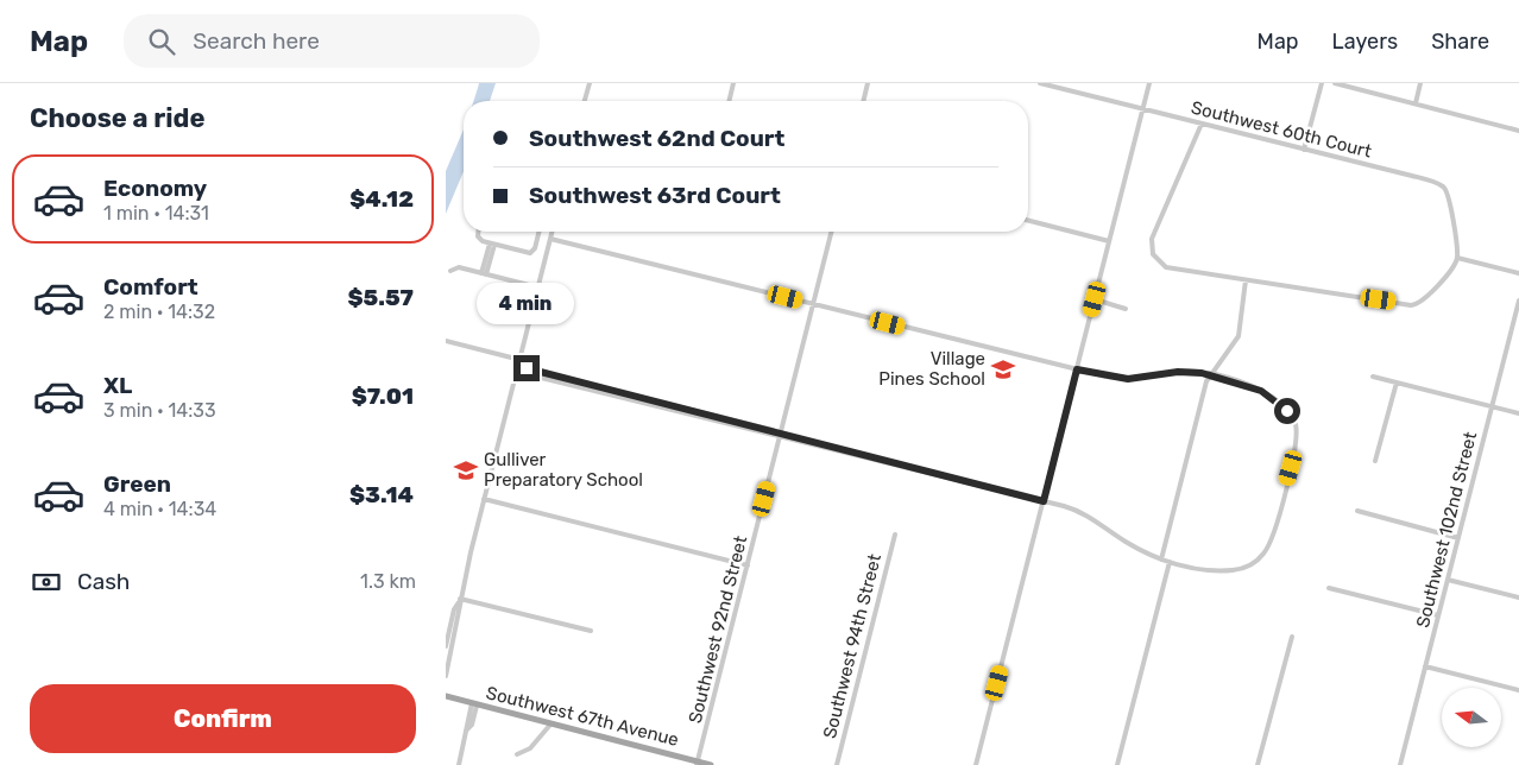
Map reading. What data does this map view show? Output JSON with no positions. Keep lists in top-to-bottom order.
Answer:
{
  "streets": {
    "main road": ["Southwest 67th Avenue"],
    "street": [
      "Southwest 60th Court",
      "Southwest 102nd Street",
      "Southwest 92nd Street",
      "Southwest 94th Street"
    ]
  },
  "crossings": [
    ["Southwest 92nd Street", "Southwest 67th Avenue"]
  ],
  "places": {
    "school or university": ["Village Pines School", "Gulliver Preparatory School"]
  },
  "north": "left",
  "page": {
    "header": "Map",
    "search": "Search here",
    "nav": ["Map", "Layers", "Share"],
    "heading": "Choose a ride",
    "banner": ["Southwest 62nd Court", "Southwest 63rd Court"],
    "list": [
      {
        "name": "Economy",
        "note": "1 min · 14:31",
        "value": "$4.12"
      },
      {
        "name": "Comfort",
        "note": "2 min · 14:32",
        "value": "$5.57"
      },
      {
        "name": "XL",
        "note": "3 min · 14:33",
        "value": "$7.01"
      },
      {
        "name": "Green",
        "note": "4 min · 14:34",
        "value": "$3.14"
      }
    ],
    "bubble": "4 min",
    "pay": ["Cash", "1.3 km"],
    "buttons": "Confirm"
  }
}
